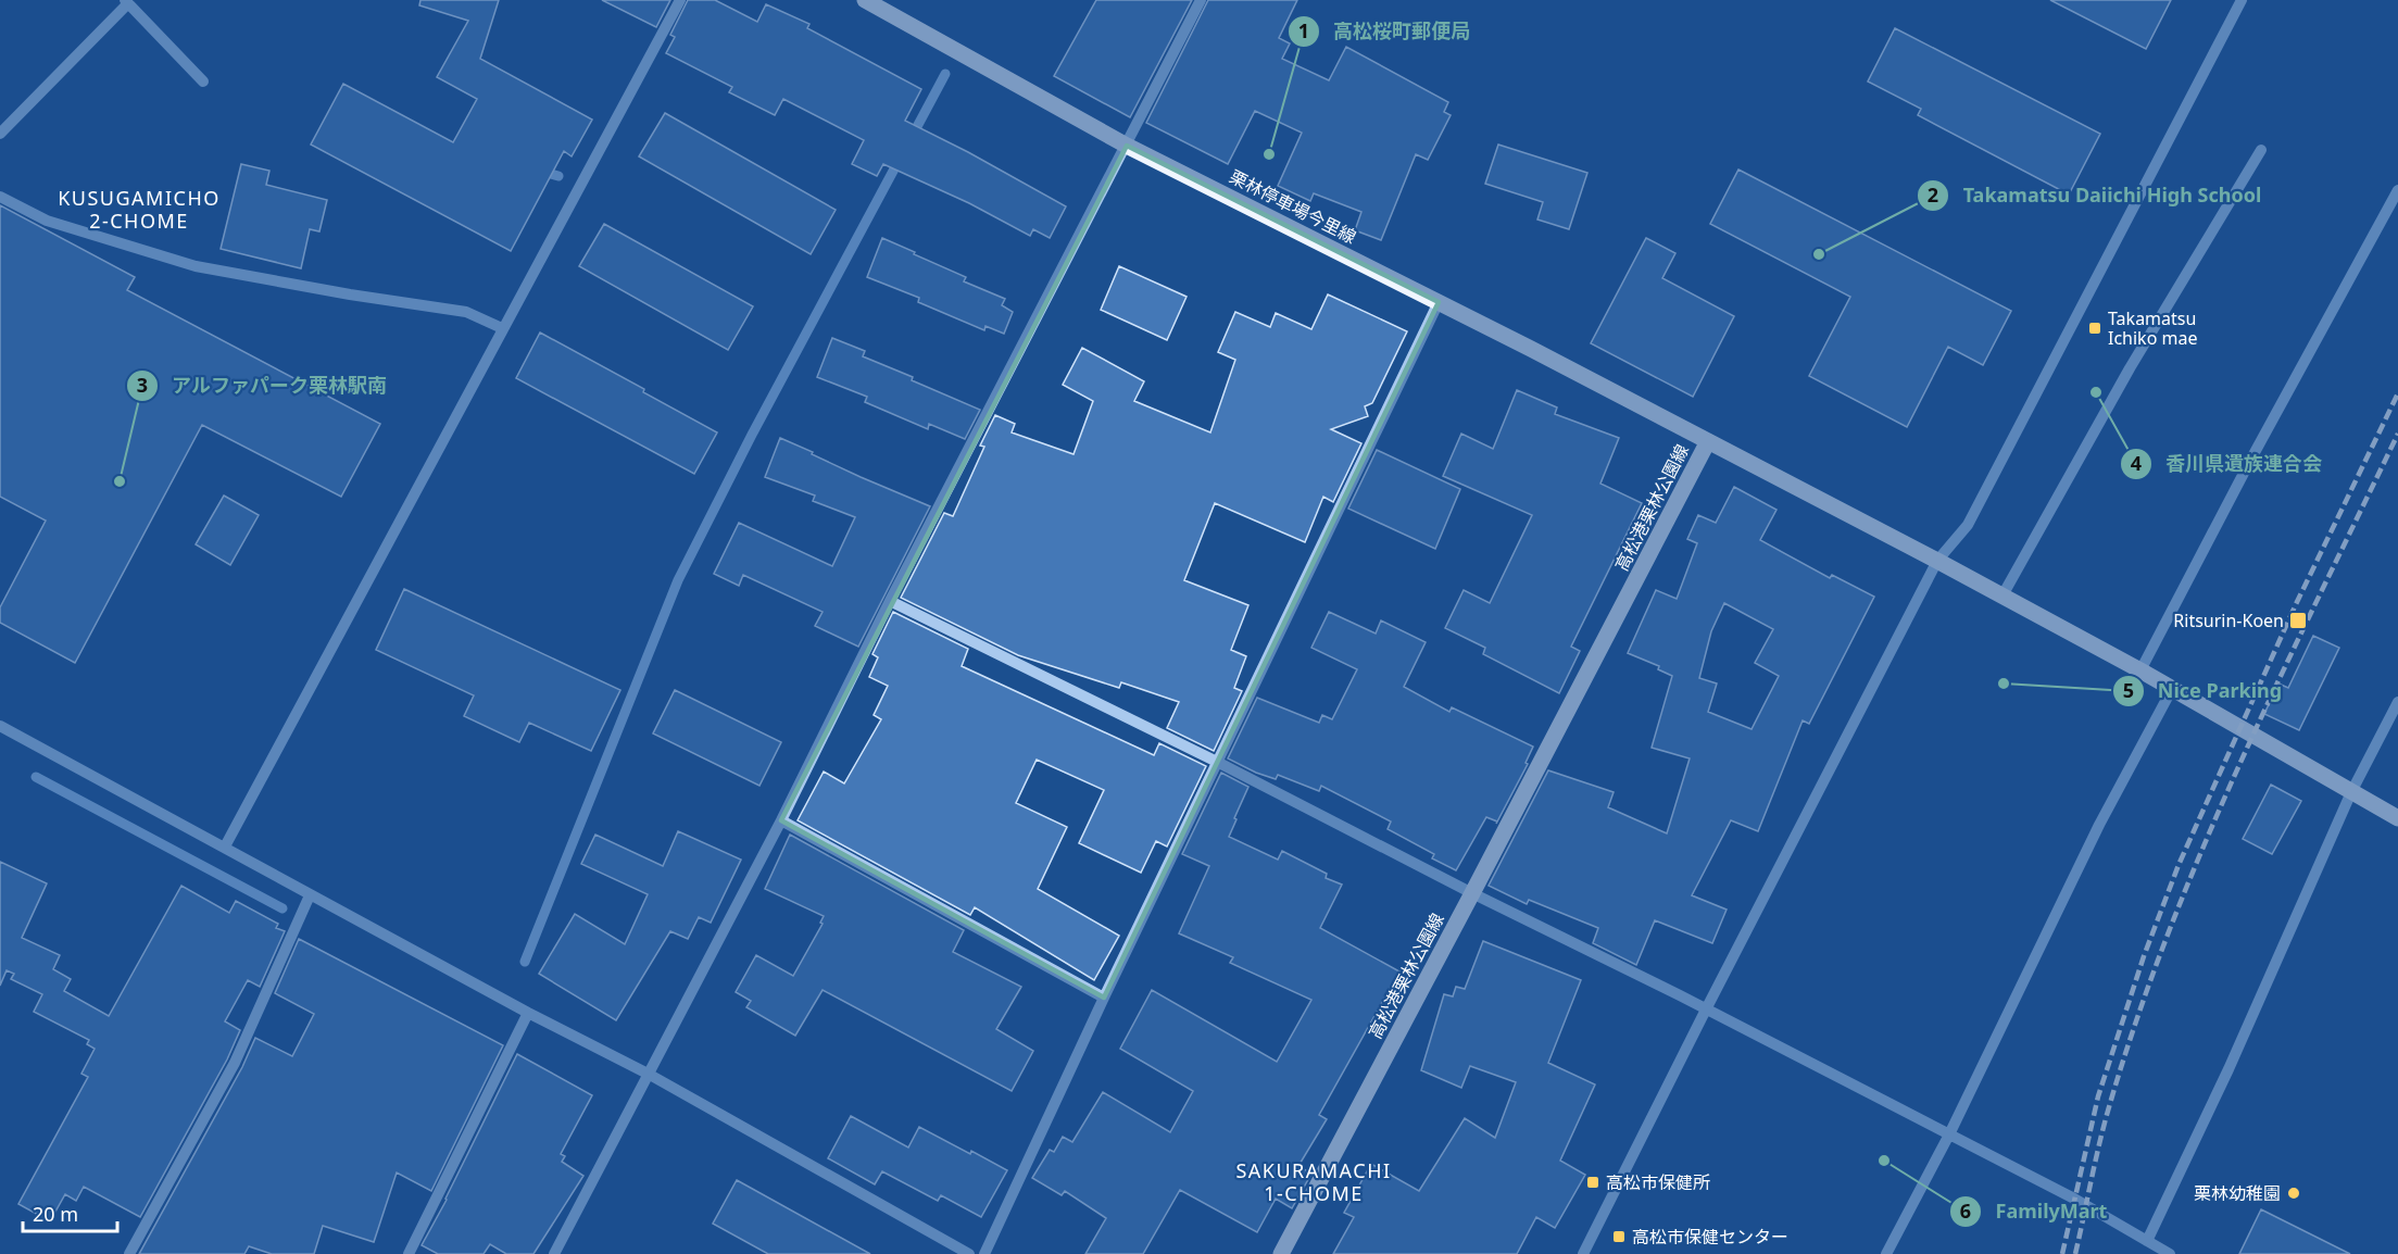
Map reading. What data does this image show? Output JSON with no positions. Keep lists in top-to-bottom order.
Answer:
{
  "streets": {
    "main road": ["栗林停車場今里線", "高松港栗林公園線"]
  },
  "crossings": [
    ["栗林停車場今里線", "高松港栗林公園線"]
  ],
  "districts": ["KUSUGAMICHO 2-CHOME", "SAKURAMACHI 1-CHOME"],
  "places": {
    "other": [
      "高松桜町郵便局",
      "Takamatsu Daiichi High School",
      "香川県遺族連合会",
      "アルファパーク栗林駅南",
      "Nice Parking",
      "FamilyMart",
      "栗林幼稚園"
    ],
    "transit": [
      "Takamatsu Ichiko mae",
      "Ritsurin-Koen",
      "高松市保健所",
      "高松市保健センター"
    ]
  },
  "scale_bar": "20 m"
}
